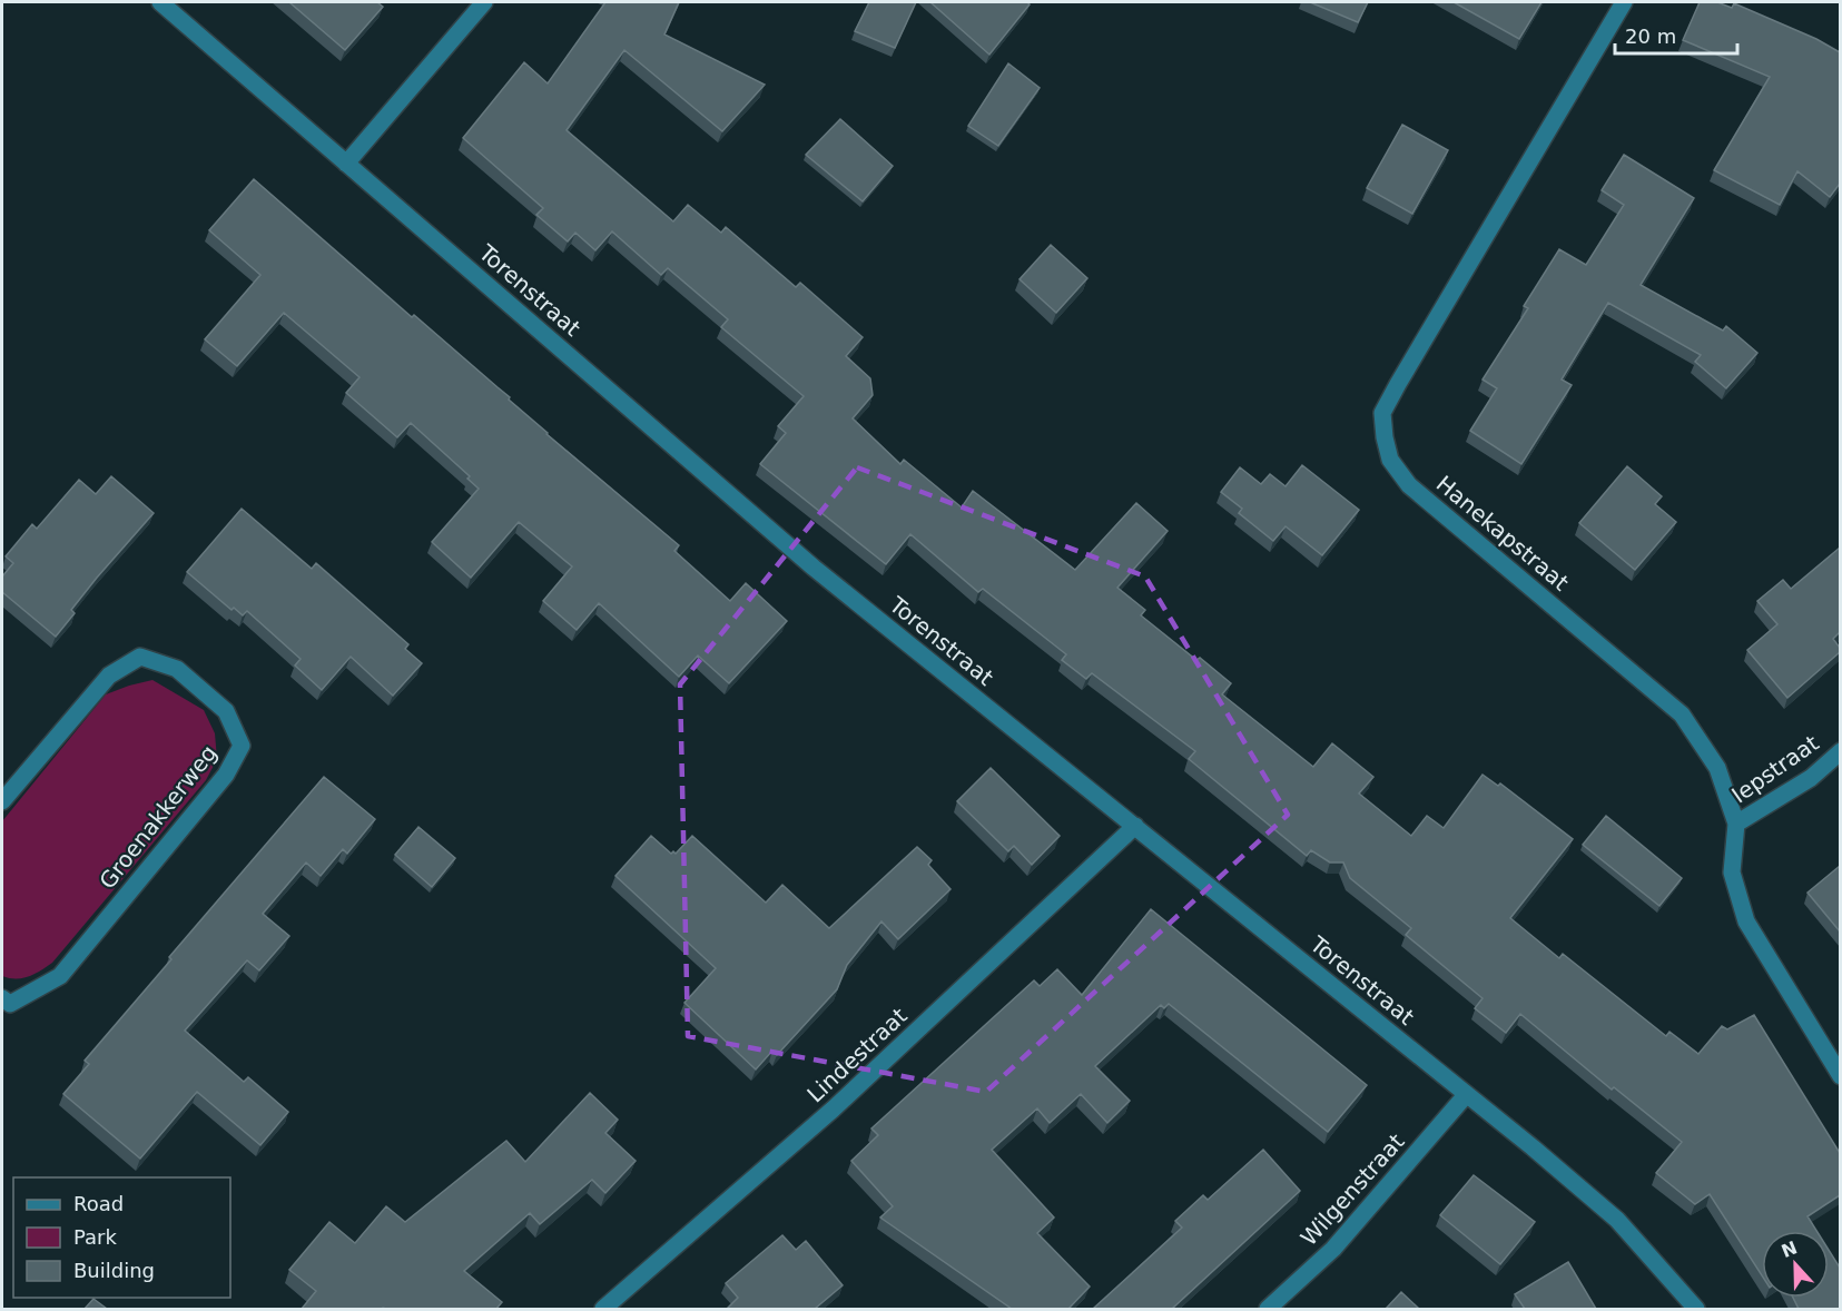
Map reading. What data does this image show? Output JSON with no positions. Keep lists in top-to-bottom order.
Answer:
{
  "streets": {
    "street": [
      "Torenstraat",
      "Hanekapstraat",
      "Iepstraat",
      "Groenakkerweg",
      "Lindestraat",
      "Wilgenstraat"
    ]
  },
  "crossings": [
    ["Torenstraat", "Lindestraat"],
    ["Torenstraat", "Wilgenstraat"],
    ["Hanekapstraat", "Iepstraat"]
  ],
  "legend": ["Road", "Park", "Building"],
  "scale_bar": "20 m",
  "north": "top"
}
